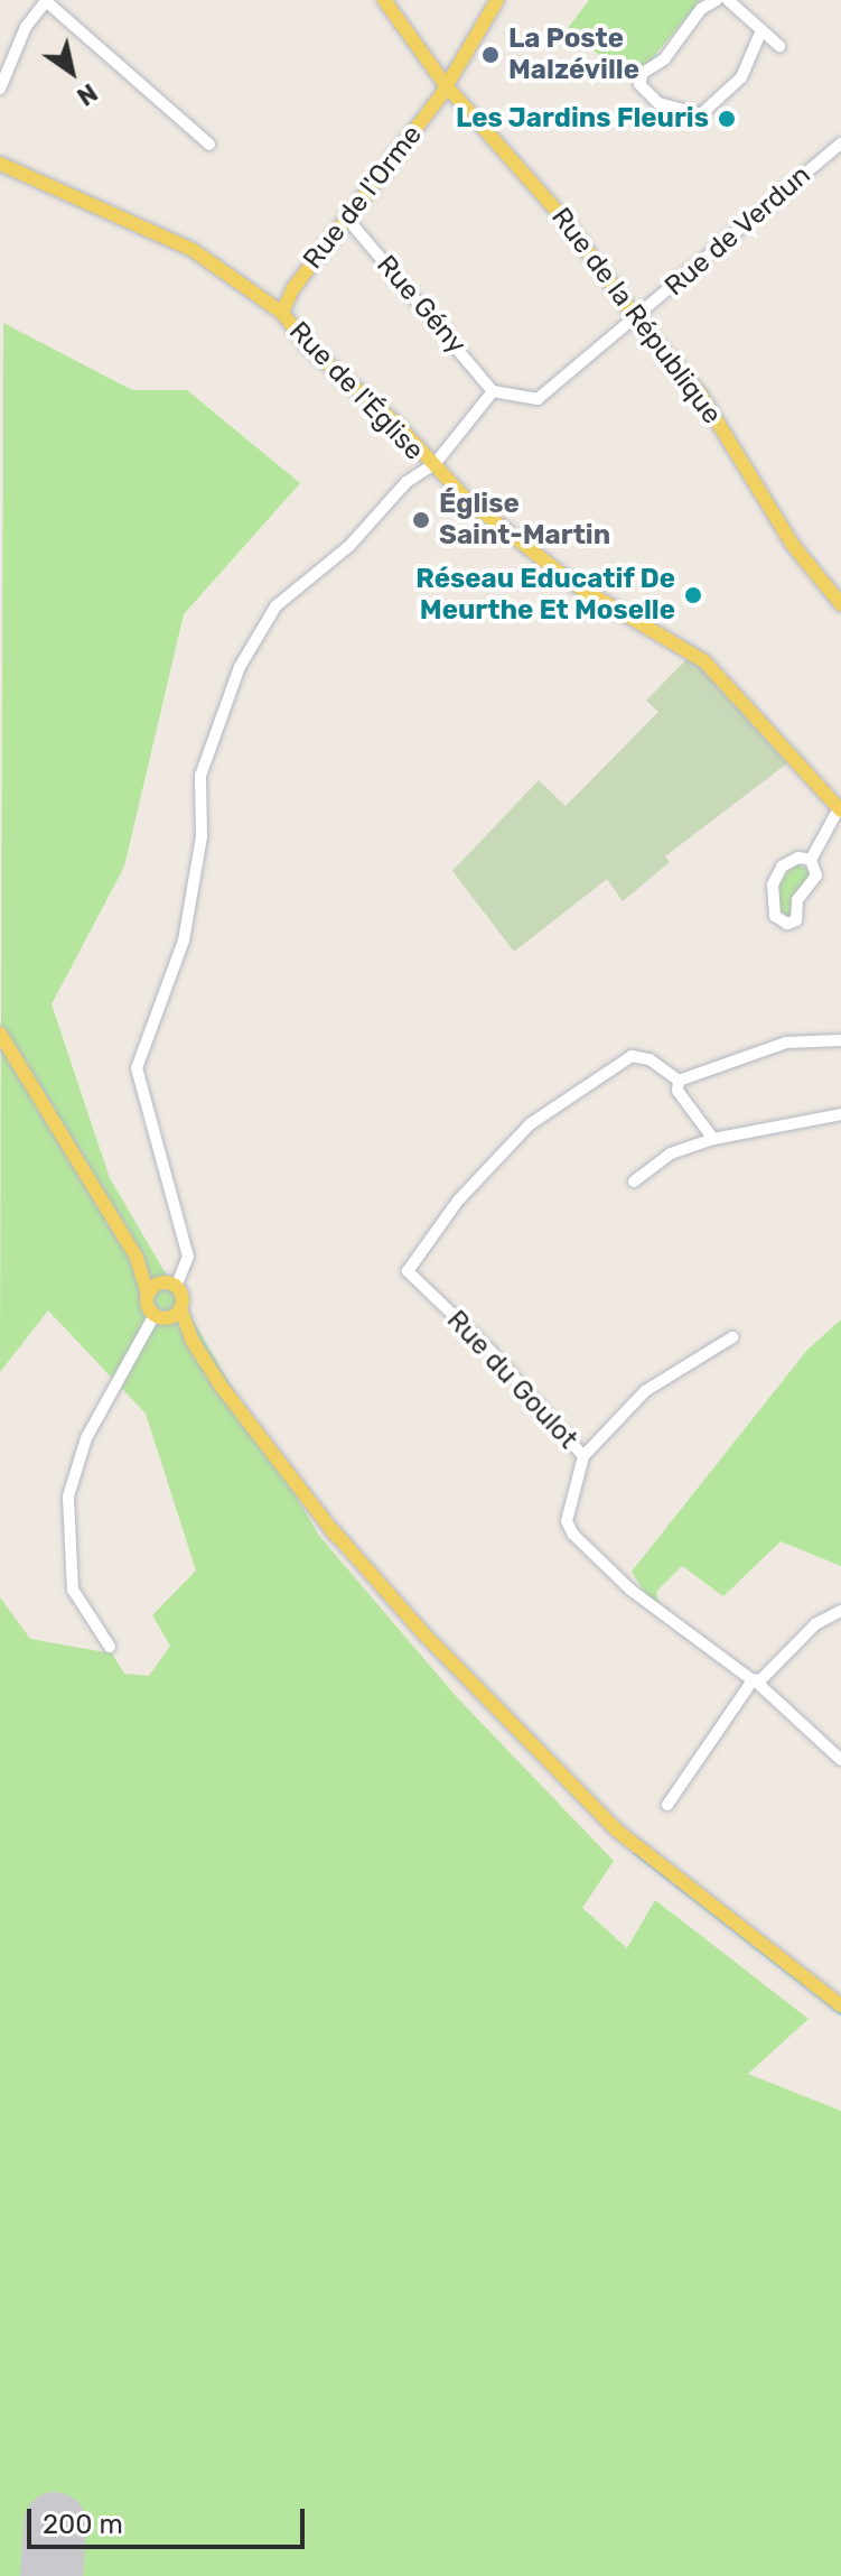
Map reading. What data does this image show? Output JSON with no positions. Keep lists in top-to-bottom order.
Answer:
{
  "streets": {
    "main road": ["Rue de l'Orme", "Rue de la République", "Rue de l'Église"],
    "street": ["Rue de Verdun", "Rue Gény", "Rue du Goulot"]
  },
  "crossings": [
    ["Rue de l'Orme", "Rue Gény"],
    ["Rue de l'Orme", "Rue de la République"],
    ["Rue de l'Orme", "Rue de l'Église"],
    ["Rue de Verdun", "Rue Gény"],
    ["Rue de Verdun", "Rue de la République"]
  ],
  "places": [
    "La Poste Malzéville",
    "Les Jardins Fleuris",
    "Église Saint-Martin",
    "Réseau Educatif De Meurthe Et Moselle"
  ],
  "scale_bar": "200 m",
  "north": "bottom right"
}
